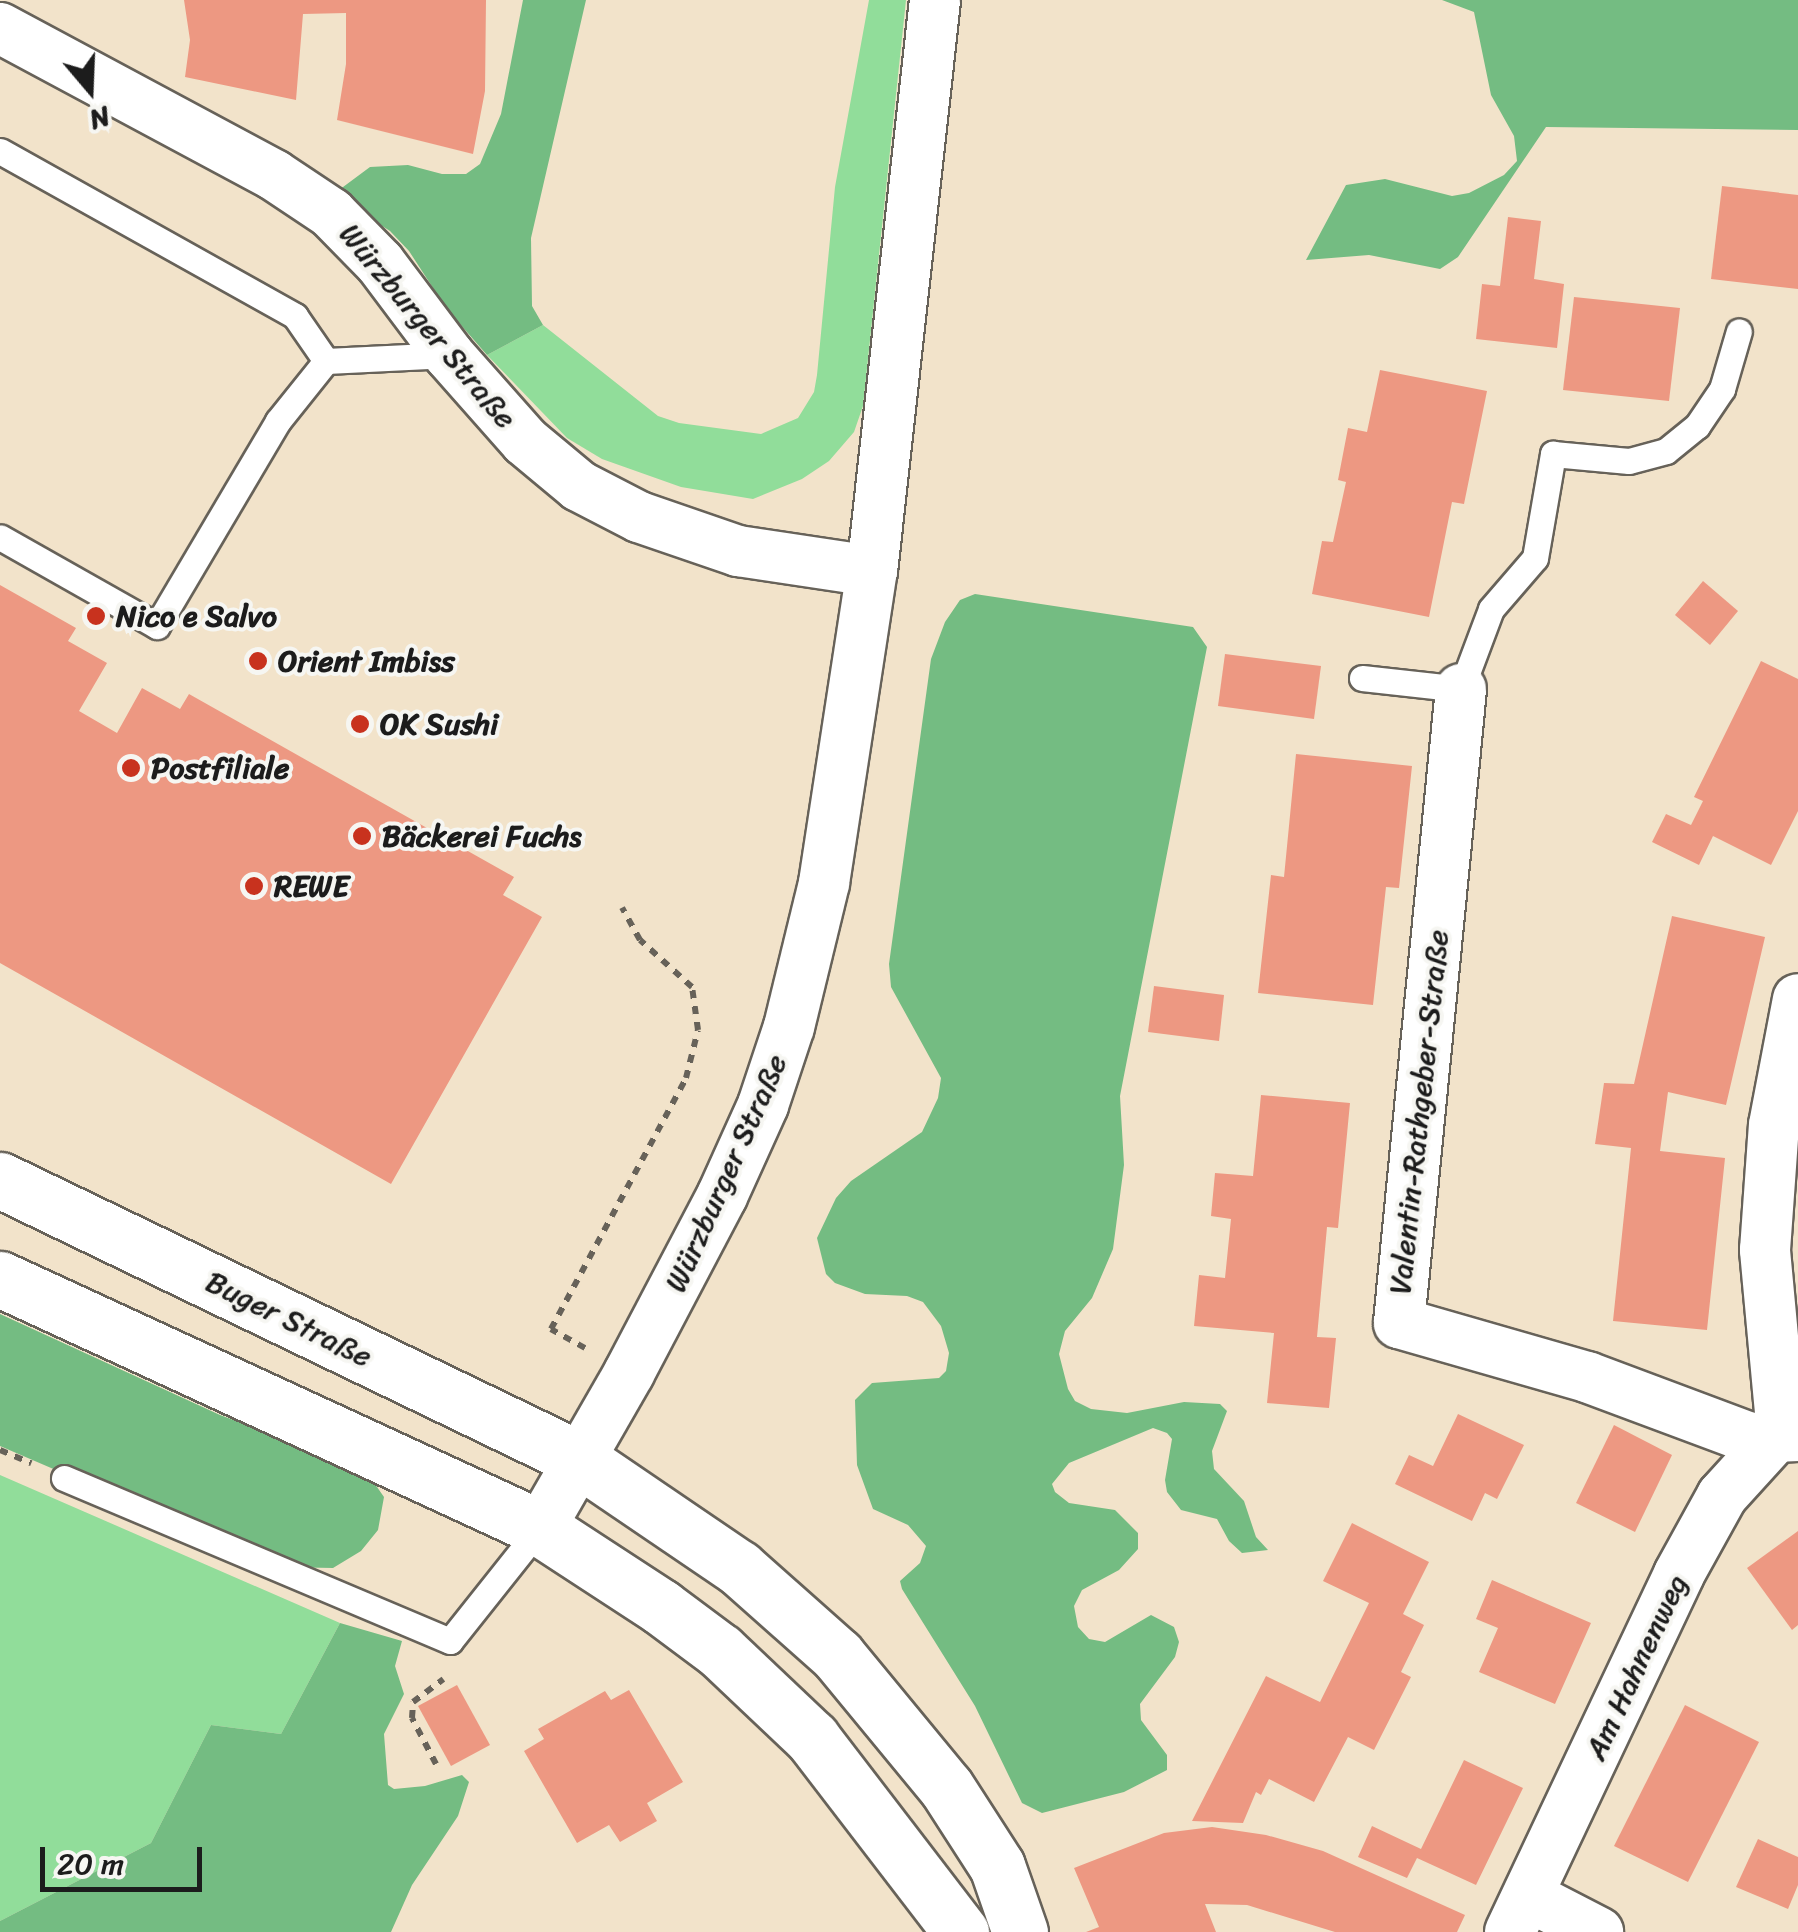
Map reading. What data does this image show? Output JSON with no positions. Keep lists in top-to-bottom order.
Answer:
{
  "streets": {
    "street": [
      "Würzburger Straße",
      "Valentin-Rathgeber-Straße",
      "Buger Straße",
      "Am Hahnenweg"
    ]
  },
  "crossings": [
    ["Würzburger Straße", "Buger Straße"],
    ["Valentin-Rathgeber-Straße", "Am Hahnenweg"]
  ],
  "places": [
    "Nico e Salvo",
    "Orient Imbiss",
    "OK Sushi",
    "Postfiliale",
    "Bäckerei Fuchs",
    "REWE"
  ],
  "scale_bar": "20 m",
  "north": "bottom"
}
